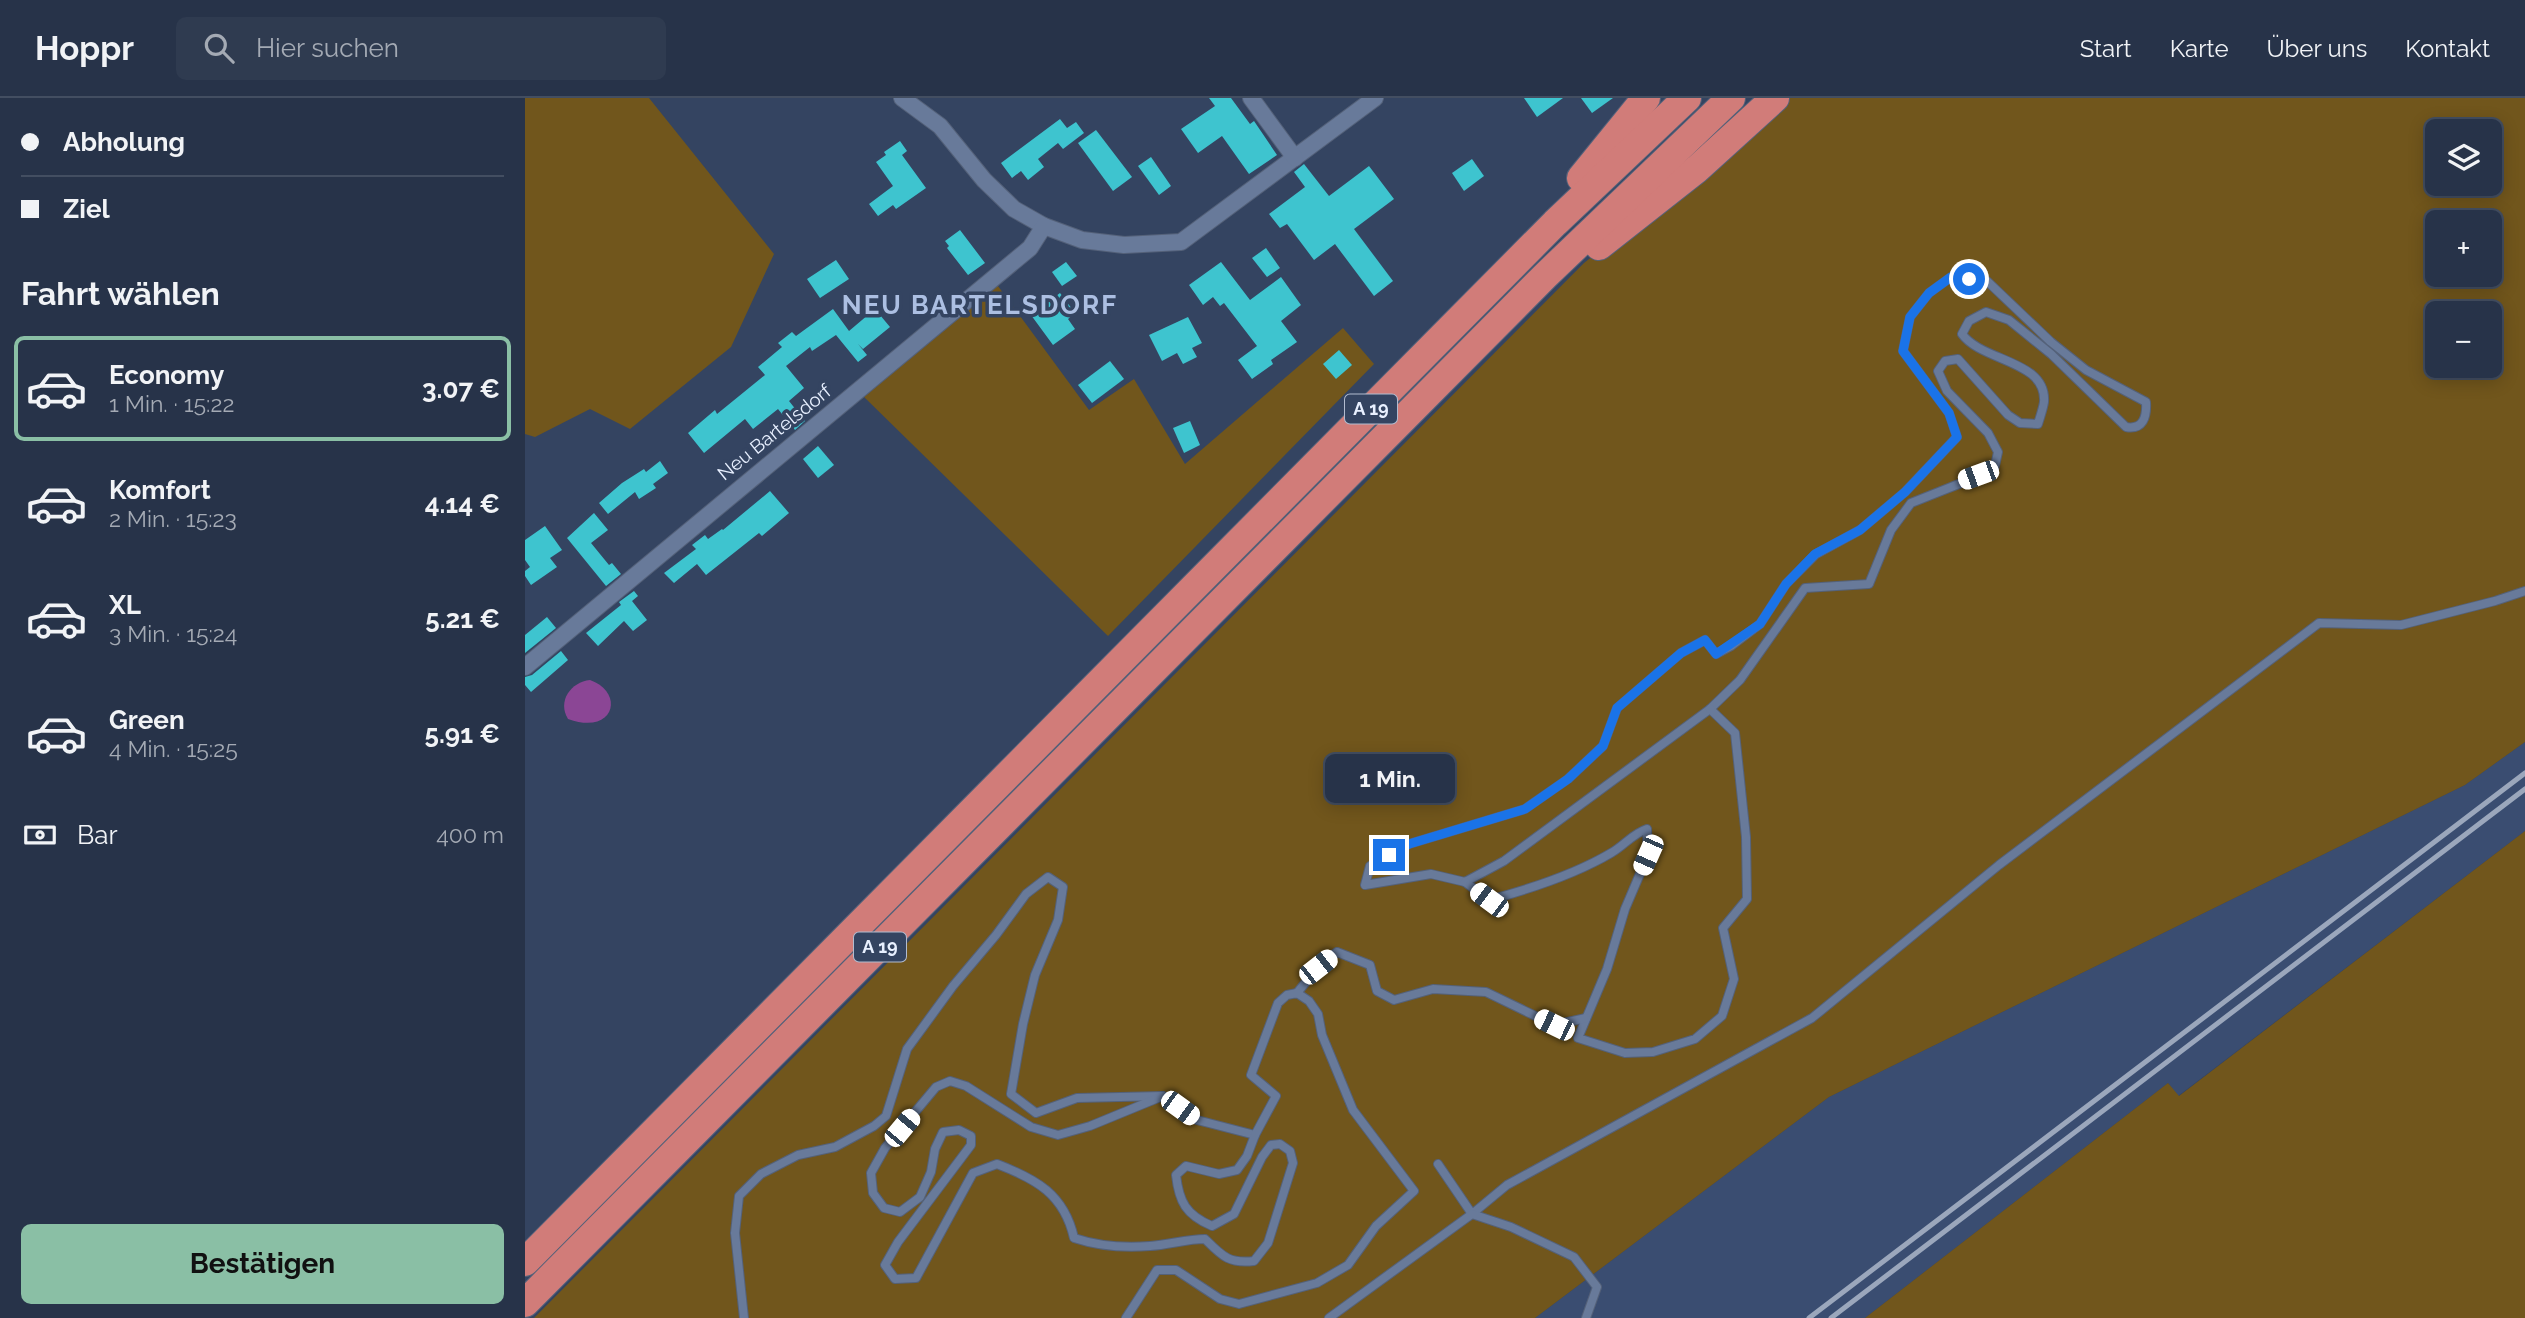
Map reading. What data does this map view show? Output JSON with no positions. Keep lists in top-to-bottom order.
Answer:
{
  "streets": {
    "highway": ["A 19"],
    "street": ["Neu Bartelsdorf"]
  },
  "districts": ["NEU BARTELSDORF"],
  "page": {
    "header": "Hoppr",
    "search": "Hier suchen",
    "nav": [
      "Start",
      "Karte",
      "Über uns",
      "Kontakt"
    ],
    "banner": ["Abholung", "Ziel"],
    "map_buttons": ["+", "−"],
    "heading": "Fahrt wählen",
    "list": [
      {
        "name": "Economy",
        "note": "1 Min. · 15:22",
        "value": "3.07 €"
      },
      {
        "name": "Komfort",
        "note": "2 Min. · 15:23",
        "value": "4.14 €"
      },
      {
        "name": "XL",
        "note": "3 Min. · 15:24",
        "value": "5.21 €"
      },
      {
        "name": "Green",
        "note": "4 Min. · 15:25",
        "value": "5.91 €"
      }
    ],
    "bubble": "1 Min.",
    "pay": ["Bar", "400 m"],
    "buttons": "Bestätigen"
  }
}
